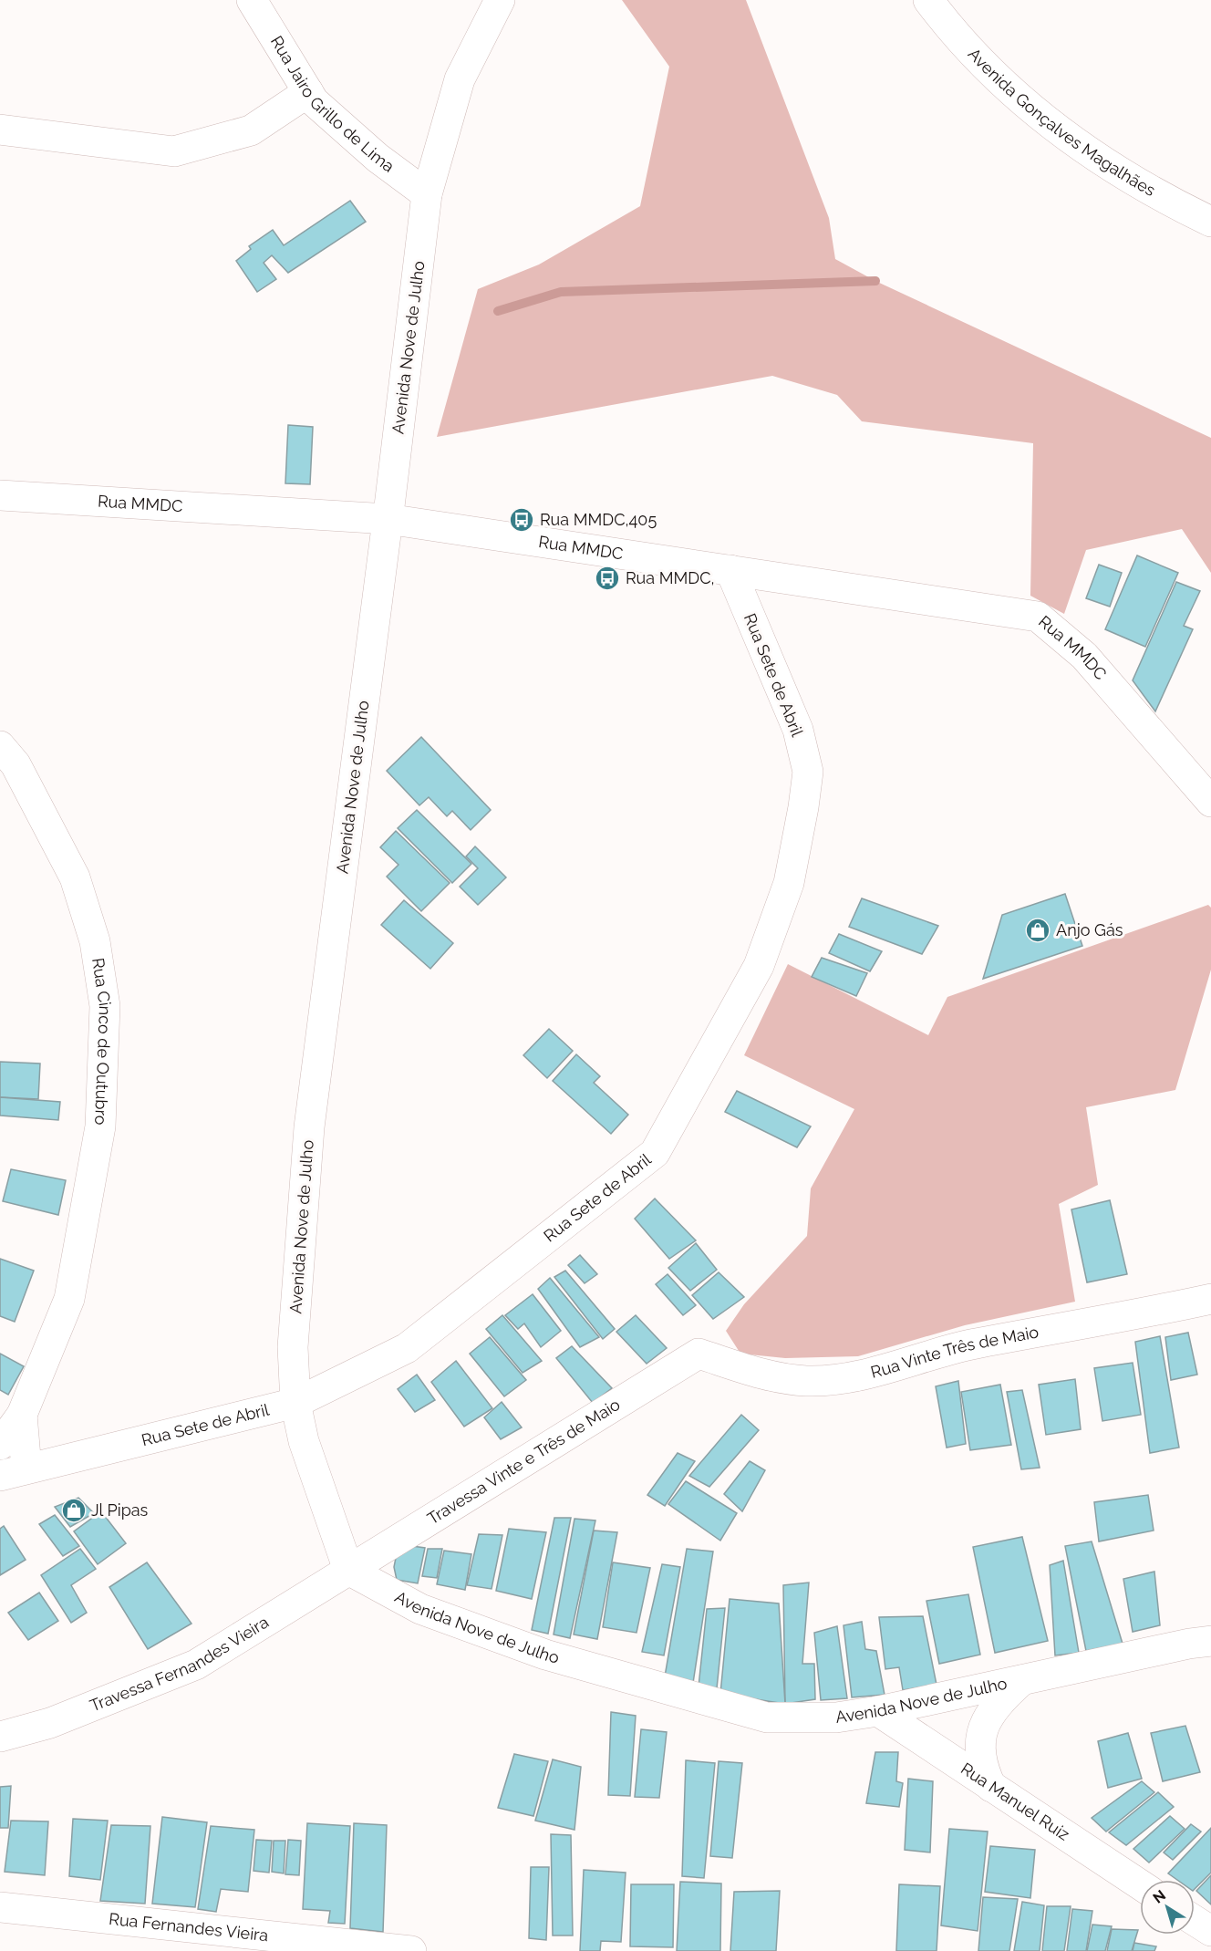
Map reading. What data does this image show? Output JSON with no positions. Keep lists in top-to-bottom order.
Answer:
{
  "streets": {
    "street": [
      "Rua Jairo Grillo de Lima",
      "Avenida Gonçalves Magalhães",
      "Avenida Nove de Julho",
      "Rua MMDC",
      "Rua Sete de Abril",
      "Rua Cinco de Outubro",
      "Rua Vinte Três de Maio",
      "Travessa Vinte e Três de Maio",
      "Travessa Fernandes Vieira",
      "Rua Manuel Ruiz",
      "Rua Fernandes Vieira"
    ]
  },
  "crossings": [
    ["Rua Jairo Grillo de Lima", "Avenida Nove de Julho"],
    ["Avenida Nove de Julho", "Rua MMDC"],
    ["Avenida Nove de Julho", "Rua Sete de Abril"],
    ["Avenida Nove de Julho", "Travessa Vinte e Três de Maio"],
    ["Avenida Nove de Julho", "Travessa Fernandes Vieira"],
    ["Avenida Nove de Julho", "Rua Manuel Ruiz"],
    ["Rua MMDC", "Rua Sete de Abril"],
    ["Rua Sete de Abril", "Rua Cinco de Outubro"],
    ["Rua Vinte Três de Maio", "Travessa Vinte e Três de Maio"],
    ["Travessa Vinte e Três de Maio", "Travessa Fernandes Vieira"]
  ],
  "places": {
    "bus stop": ["Rua MMDC,405", "Rua MMDC,"],
    "shop": ["Anjo Gás", "Jl Pipas"]
  },
  "north": "top left"
}
